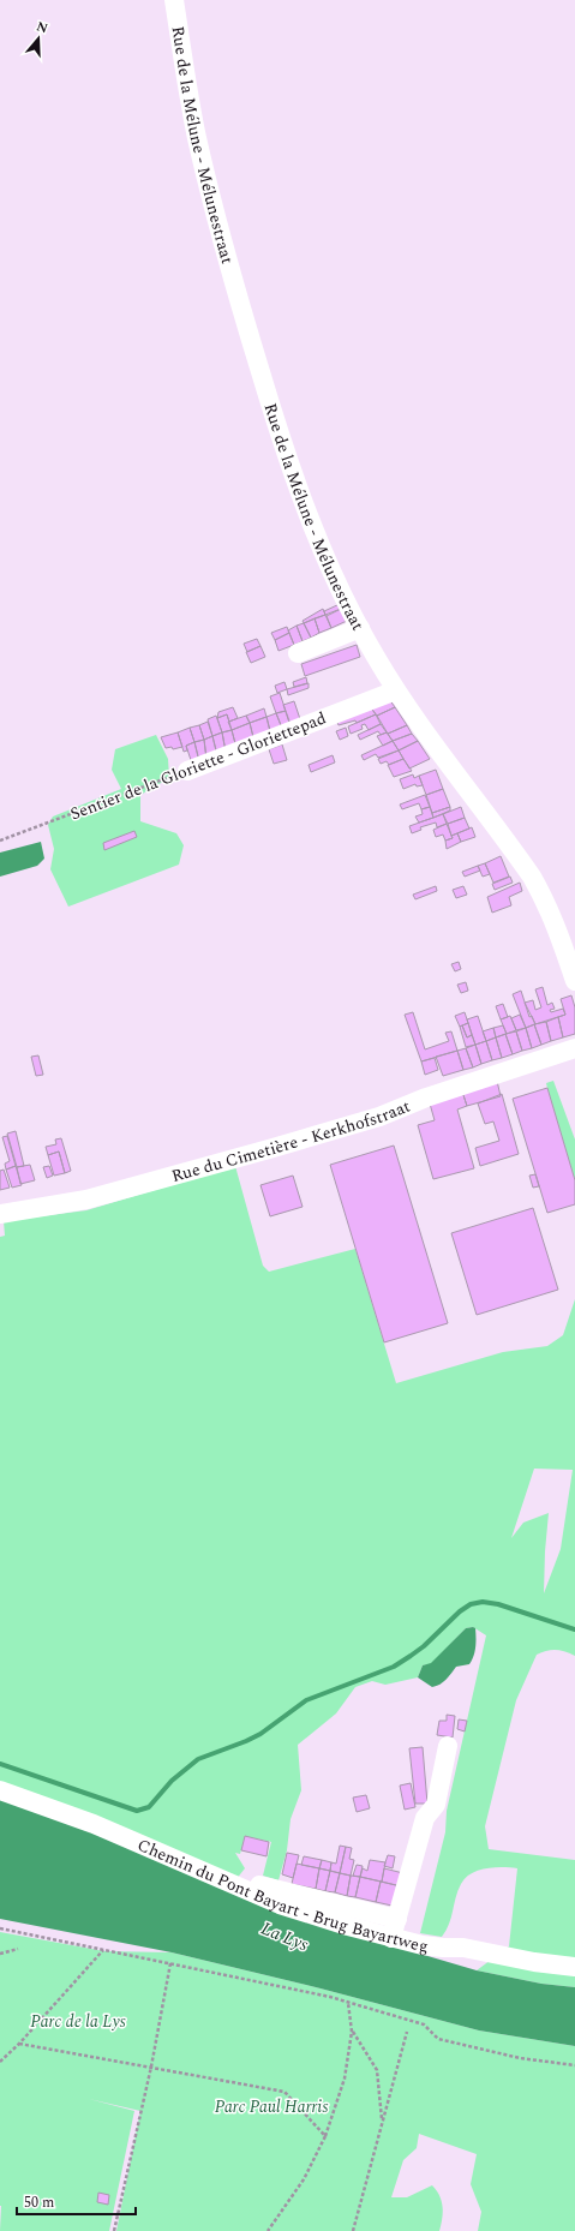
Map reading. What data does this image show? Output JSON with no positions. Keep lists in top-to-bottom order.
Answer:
{
  "streets": {
    "street": [
      "Rue de la Mélune - Mélunestraat",
      "Sentier de la Gloriette - Gloriettepad",
      "Rue du Cimetière - Kerkhofstraat",
      "Chemin du Pont Bayart - Brug Bayartweg"
    ]
  },
  "crossings": [
    ["Rue de la Mélune - Mélunestraat", "Sentier de la Gloriette - Gloriettepad"]
  ],
  "water": ["La Lys"],
  "parks": ["Parc de la Lys", "Parc Paul Harris"],
  "scale_bar": "50 m",
  "north": "top"
}
